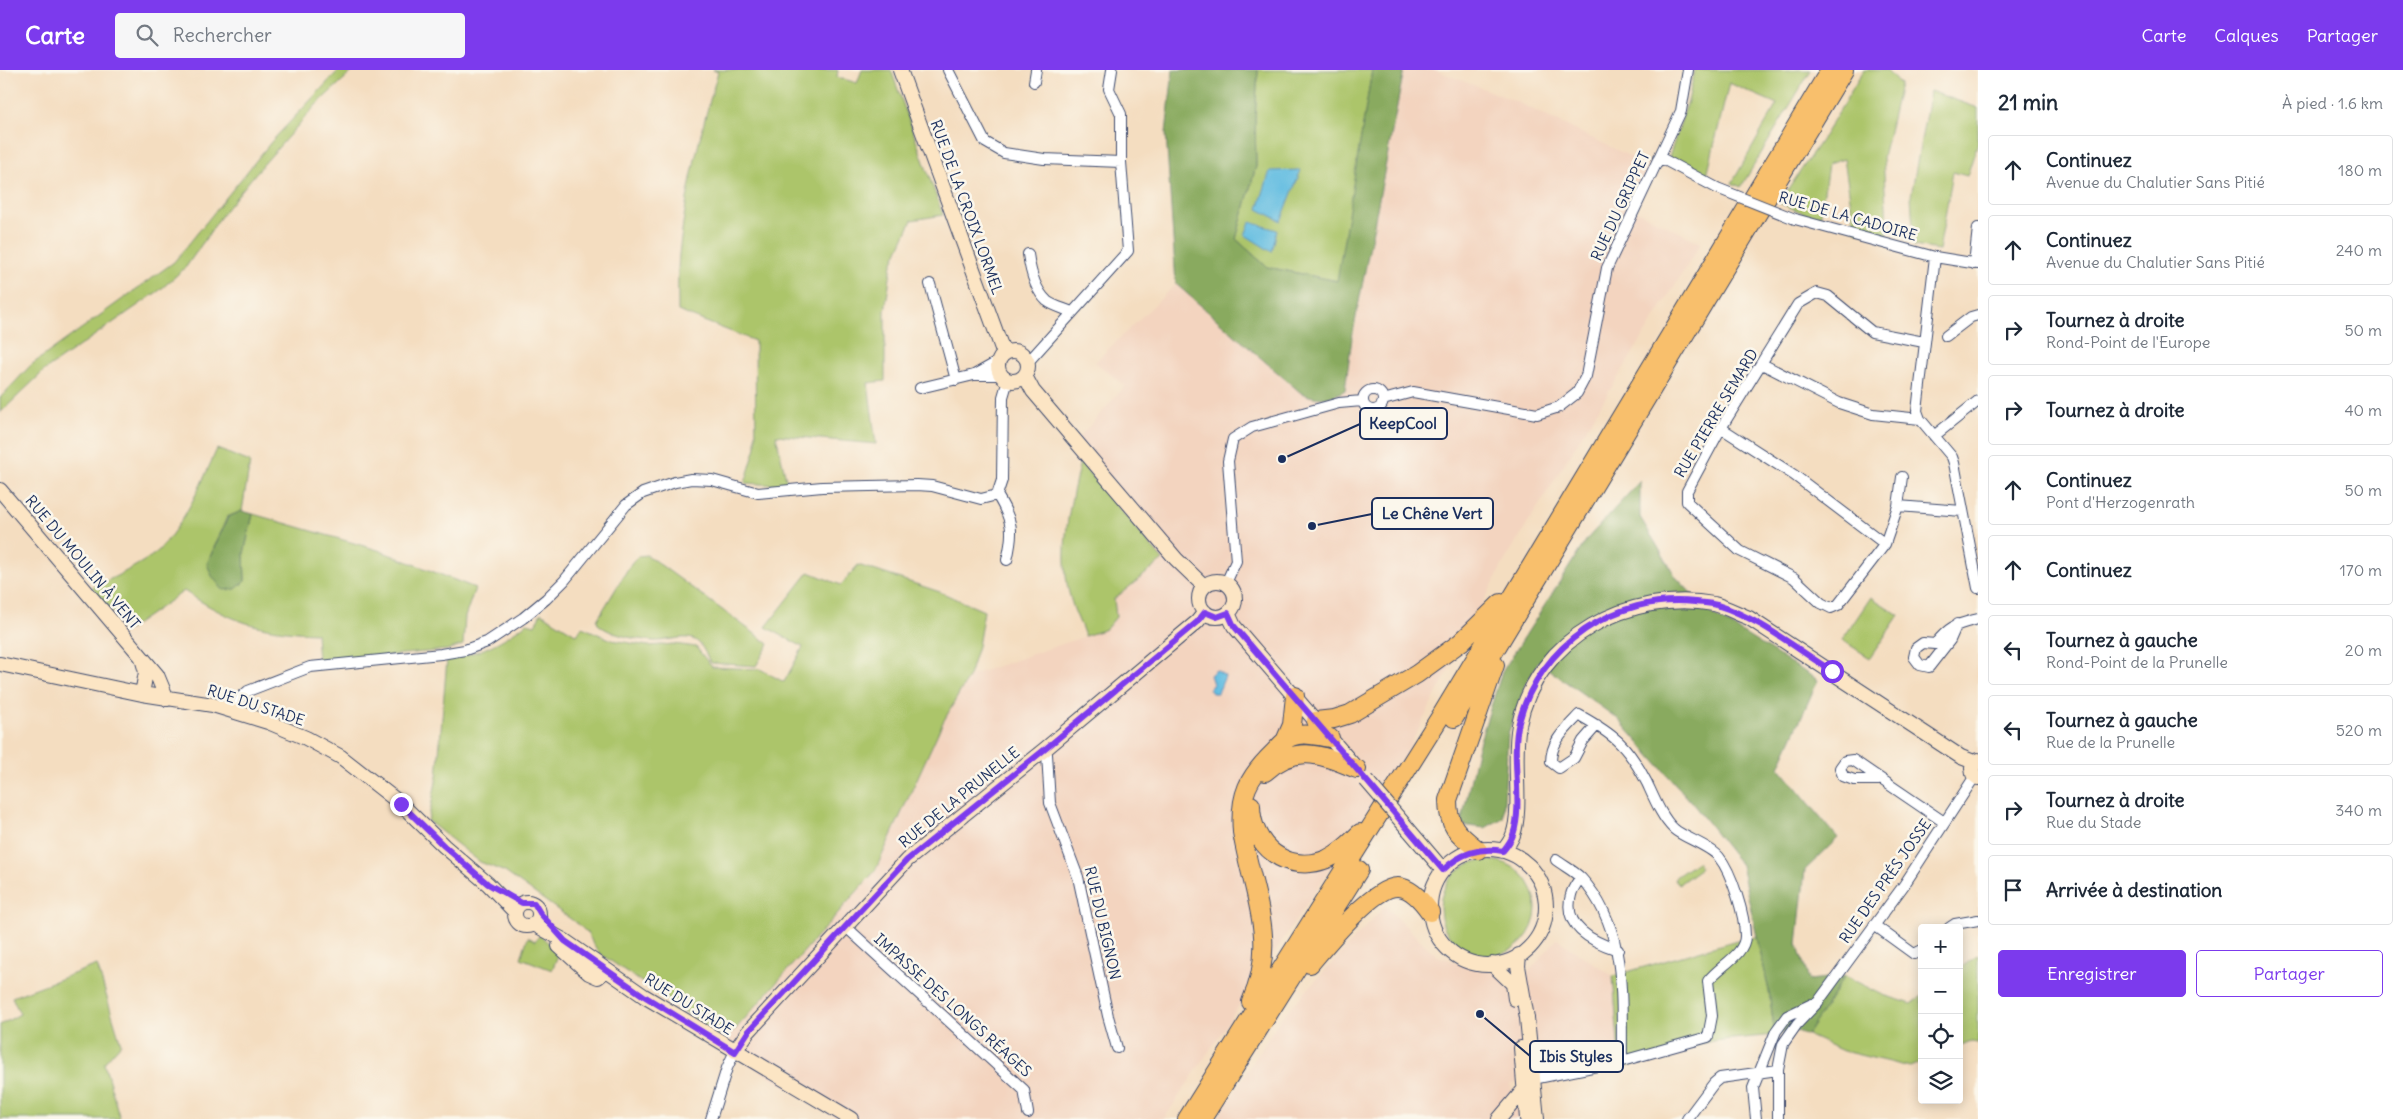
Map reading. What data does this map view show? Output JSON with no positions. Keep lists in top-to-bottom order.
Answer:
{
  "streets": {
    "street": [
      "RUE DU GRIPPET",
      "RUE DE LA CROIX LORMEL",
      "RUE DE LA CADOIRE",
      "RUE PIERRE SEMARD",
      "RUE DU MOULIN À VENT",
      "RUE DU STADE",
      "RUE DE LA PRUNELLE",
      "RUE DES PRÉS JOSSE",
      "RUE DU BIGNON",
      "IMPASSE DES LONGS RÉAGES"
    ]
  },
  "crossings": [
    ["RUE DU GRIPPET", "RUE DE LA CADOIRE"],
    ["RUE DU GRIPPET", "RUE DE LA PRUNELLE"],
    ["RUE DU MOULIN À VENT", "RUE DU STADE"],
    ["RUE DU STADE", "RUE DE LA PRUNELLE"],
    ["RUE DE LA PRUNELLE", "RUE DU BIGNON"],
    ["RUE DE LA PRUNELLE", "IMPASSE DES LONGS RÉAGES"]
  ],
  "places": ["KeepCool", "Le Chêne Vert", "Ibis Styles"],
  "page": {
    "header": "Carte",
    "search": "Rechercher",
    "nav": ["Carte", "Calques", "Partager"],
    "heading": ["21 min", "À pied · 1.6 km"],
    "list": [
      ["Continuez", "Avenue du Chalutier Sans Pitié", "180 m"],
      ["Continuez", "Avenue du Chalutier Sans Pitié", "240 m"],
      ["Tournez à droite", "Rond-Point de l'Europe", "50 m"],
      ["Tournez à droite", "40 m"],
      ["Continuez", "Pont d'Herzogenrath", "50 m"],
      ["Continuez", "170 m"],
      ["Tournez à gauche", "Rond-Point de la Prunelle", "20 m"],
      ["Tournez à gauche", "Rue de la Prunelle", "520 m"],
      ["Tournez à droite", "Rue du Stade", "340 m"],
      "Arrivée à destination"
    ],
    "map_buttons": ["+", "−"],
    "buttons": ["Enregistrer", "Partager"]
  }
}
